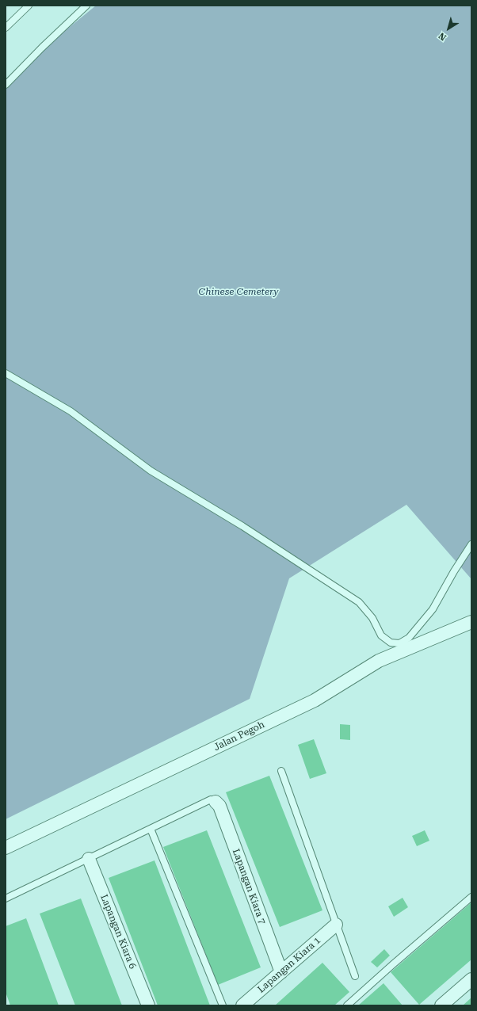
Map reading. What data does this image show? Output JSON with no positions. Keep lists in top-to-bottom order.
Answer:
{
  "streets": {
    "street": [
      "Jalan Pegoh",
      "Lapangan Kiara 7",
      "Lapangan Kiara 6",
      "Lapangan Kiara 1"
    ]
  },
  "crossings": [
    ["Lapangan Kiara 7", "Lapangan Kiara 1"]
  ],
  "parks": ["Chinese Cemetery"],
  "north": "bottom left"
}
